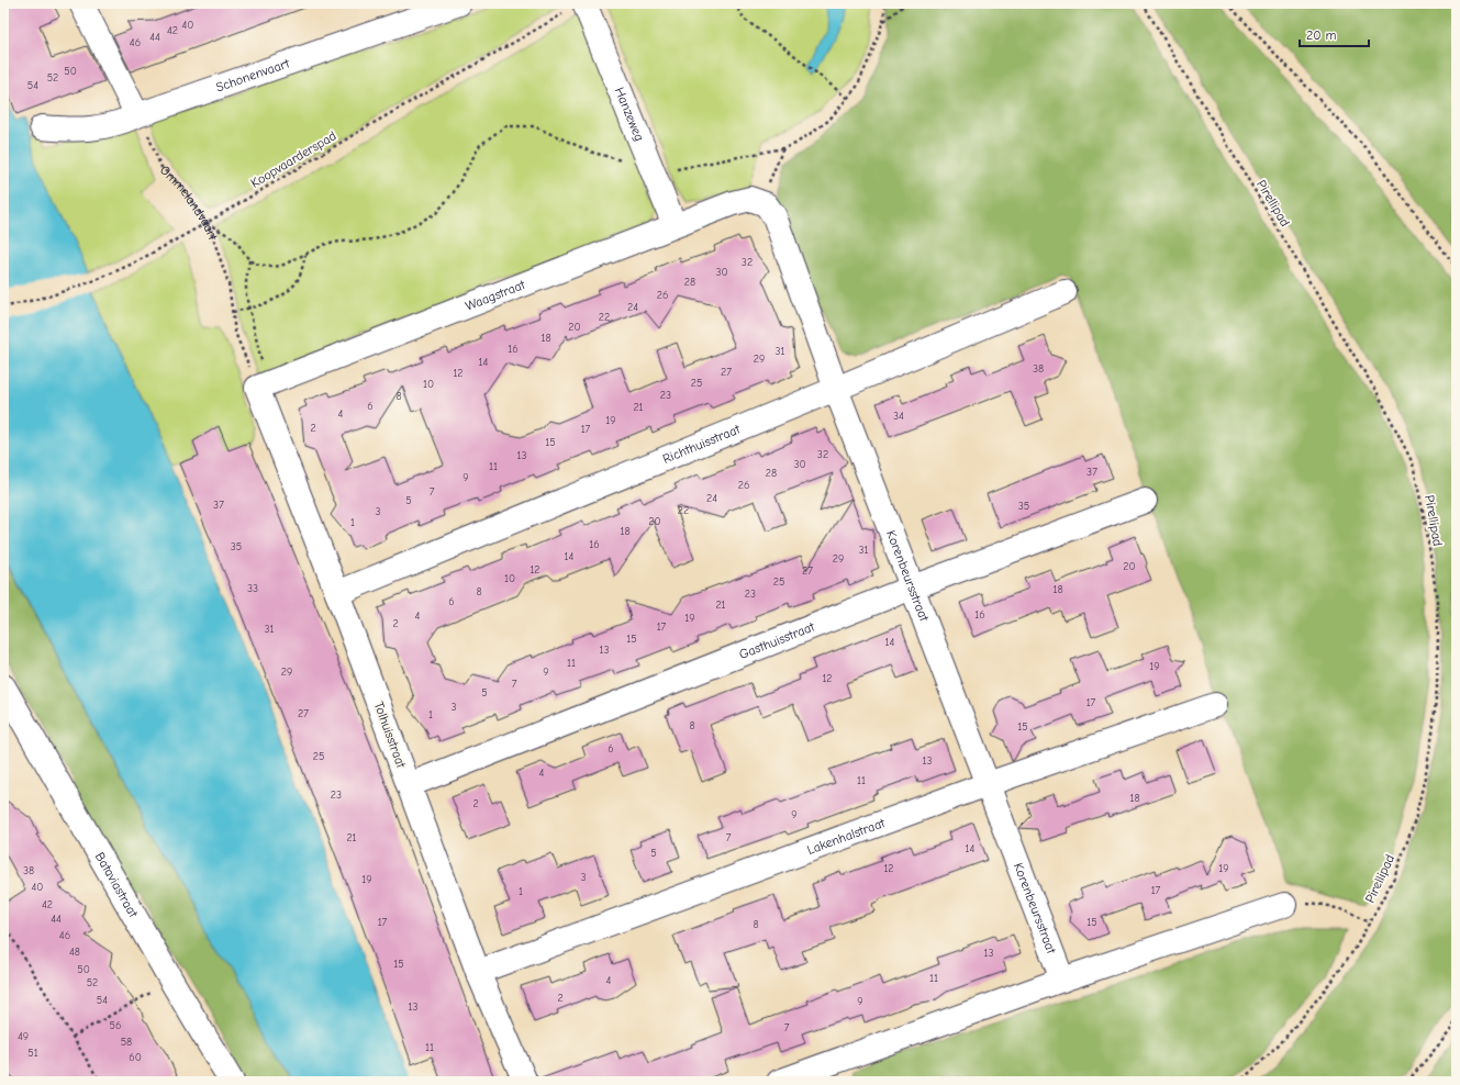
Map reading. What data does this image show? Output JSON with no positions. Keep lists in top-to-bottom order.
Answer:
{
  "streets": {
    "street": [
      "Schonenvaart",
      "Hanzeweg",
      "Waagstraat",
      "Richthuisstraat",
      "Korenbeursstraat",
      "Gasthuisstraat",
      "Tolhuisstraat",
      "Lakenhalstraat",
      "Bataviastraat"
    ],
    "path": ["Koopvaarderspad", "Ommelandvaart", "Pirellipad"]
  },
  "crossings": [
    ["Schonenvaart", "Ommelandvaart"],
    ["Hanzeweg", "Koopvaarderspad"],
    ["Hanzeweg", "Waagstraat"],
    ["Koopvaarderspad", "Ommelandvaart"],
    ["Ommelandvaart", "Waagstraat"],
    ["Ommelandvaart", "Tolhuisstraat"],
    ["Waagstraat", "Korenbeursstraat"],
    ["Waagstraat", "Tolhuisstraat"],
    ["Richthuisstraat", "Korenbeursstraat"],
    ["Richthuisstraat", "Tolhuisstraat"],
    ["Korenbeursstraat", "Gasthuisstraat"],
    ["Korenbeursstraat", "Lakenhalstraat"],
    ["Gasthuisstraat", "Tolhuisstraat"],
    ["Tolhuisstraat", "Lakenhalstraat"]
  ],
  "house_numbers": [
    "40",
    "42",
    "44",
    "46",
    "50",
    "52",
    "54",
    "32",
    "30",
    "28",
    "26",
    "24",
    "22",
    "20",
    "18",
    "16",
    "31",
    "29",
    "14",
    "38",
    "27",
    "12",
    "25",
    "10",
    "23",
    "8",
    "6",
    "21",
    "4",
    "34",
    "19",
    "2",
    "17",
    "15",
    "32",
    "13",
    "30",
    "11",
    "37",
    "28",
    "9",
    "26",
    "7",
    "24",
    "5",
    "37",
    "35",
    "22",
    "3",
    "20",
    "1",
    "18",
    "16",
    "35",
    "31",
    "14",
    "29",
    "20",
    "12",
    "27",
    "10",
    "25",
    "33",
    "18",
    "8",
    "23",
    "6",
    "21",
    "16",
    "4",
    "19",
    "2",
    "17",
    "31",
    "15",
    "14",
    "13",
    "11",
    "19",
    "29",
    "9",
    "12",
    "7",
    "5",
    "17",
    "3",
    "27",
    "1",
    "8",
    "15",
    "6",
    "25",
    "13",
    "4",
    "11",
    "23",
    "18",
    "2",
    "9",
    "21",
    "7",
    "14",
    "5",
    "12",
    "19",
    "38",
    "3",
    "19",
    "40",
    "17",
    "1",
    "42",
    "44",
    "17",
    "15",
    "8",
    "46",
    "48",
    "13",
    "15",
    "50",
    "11",
    "4",
    "52",
    "2",
    "54",
    "9",
    "13",
    "56",
    "7",
    "49",
    "58",
    "11",
    "51",
    "60"
  ],
  "scale_bar": "20 m"
}
